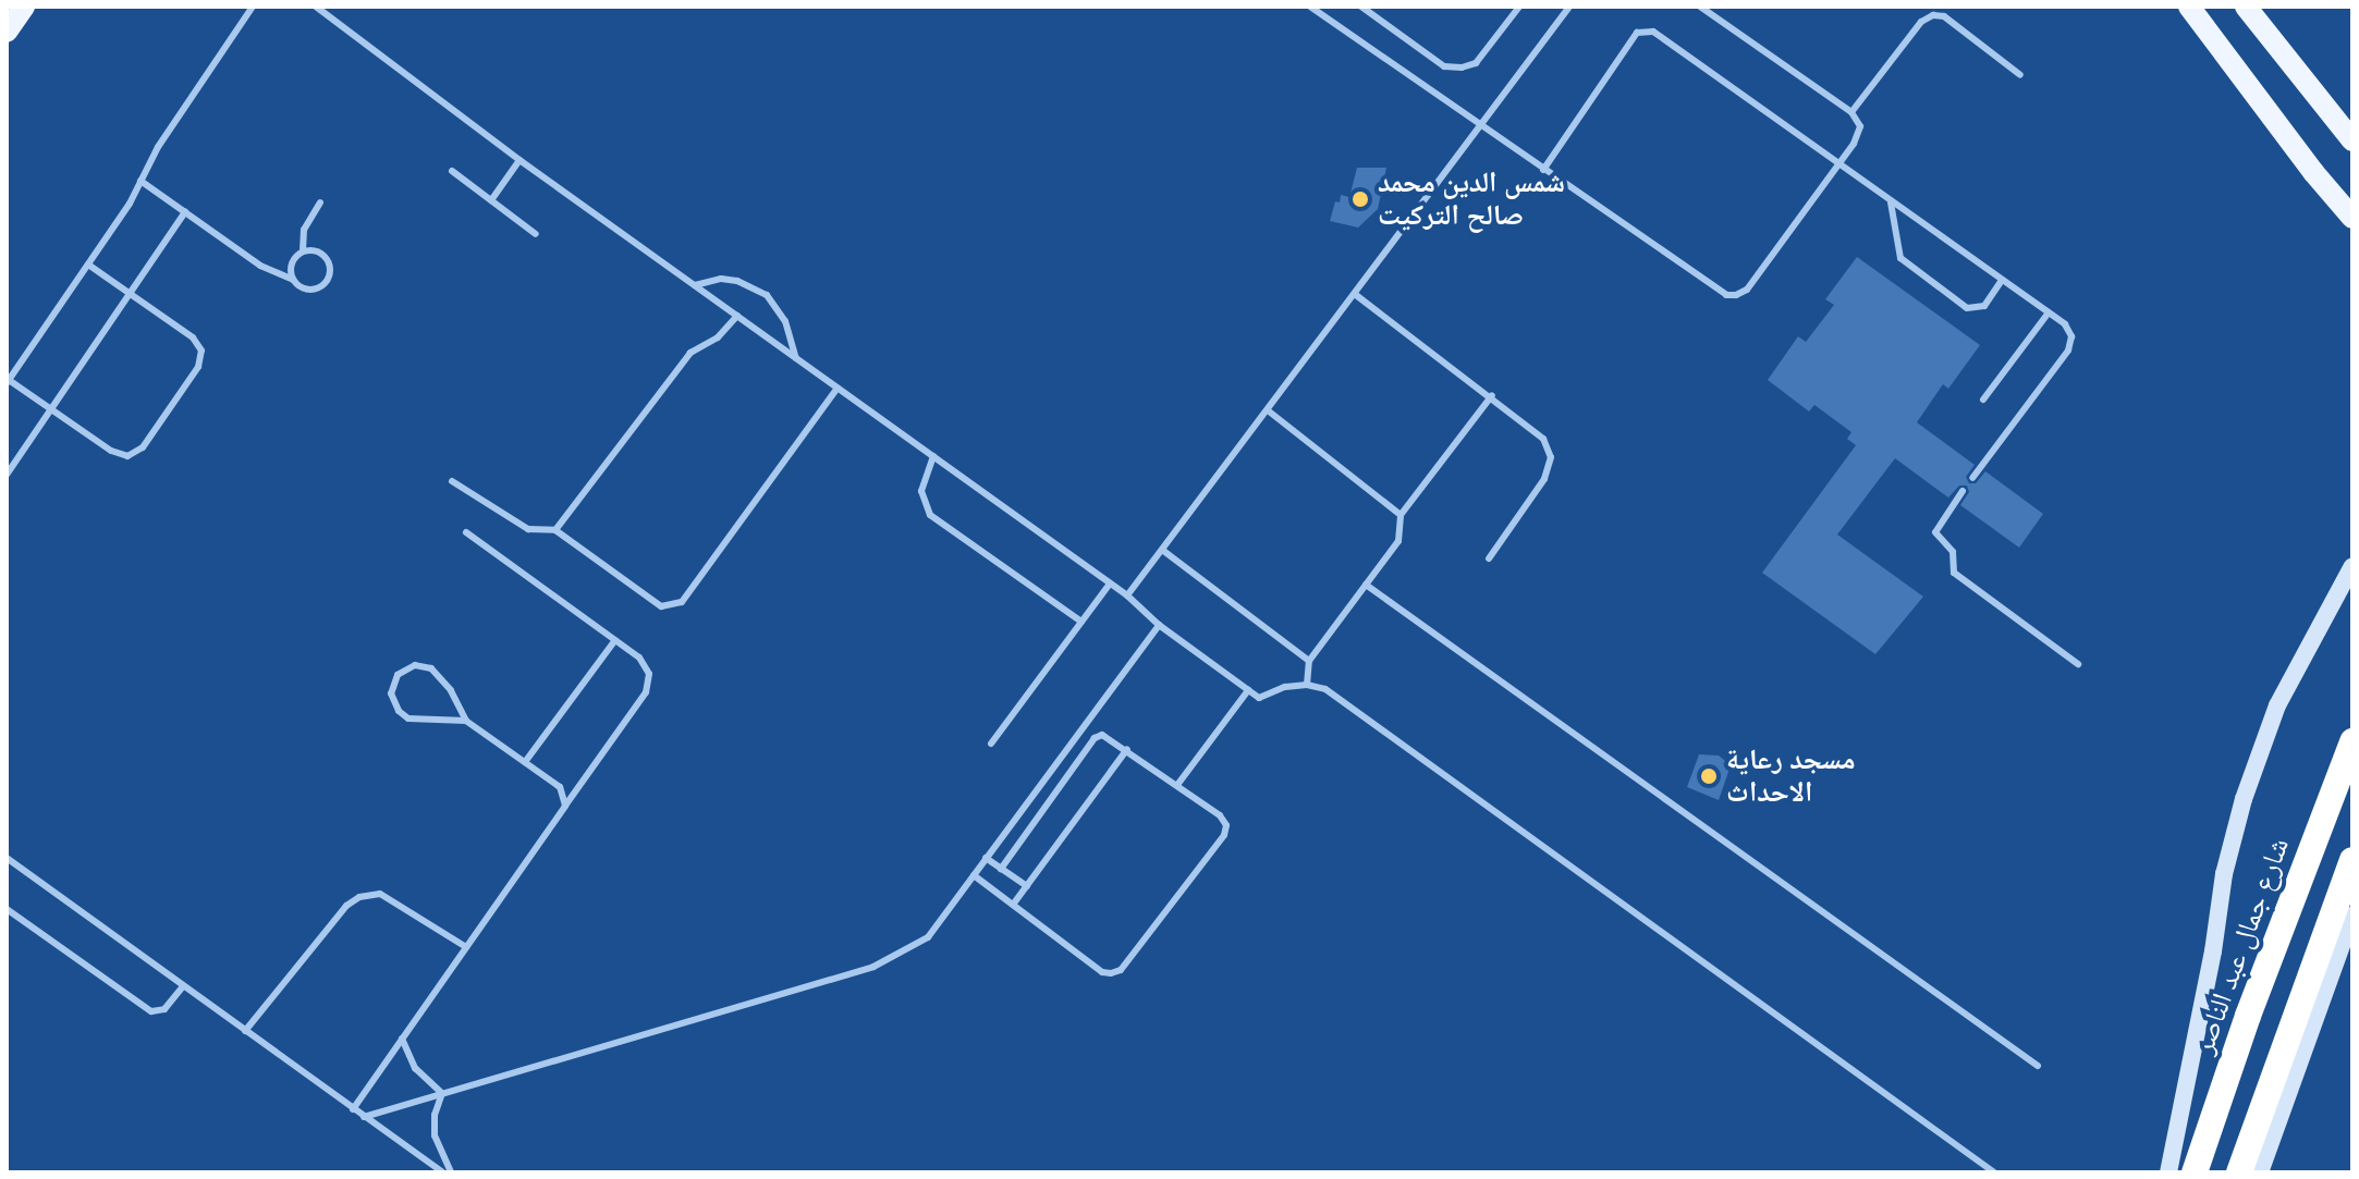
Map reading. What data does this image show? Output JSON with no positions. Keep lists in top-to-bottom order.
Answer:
{
  "streets": {
    "highway": ["شارع جمال عبد الناصر"]
  },
  "places": ["شمس الدين محمد صالح التركيت", "مسجد رعاية الاحداث"]
}
